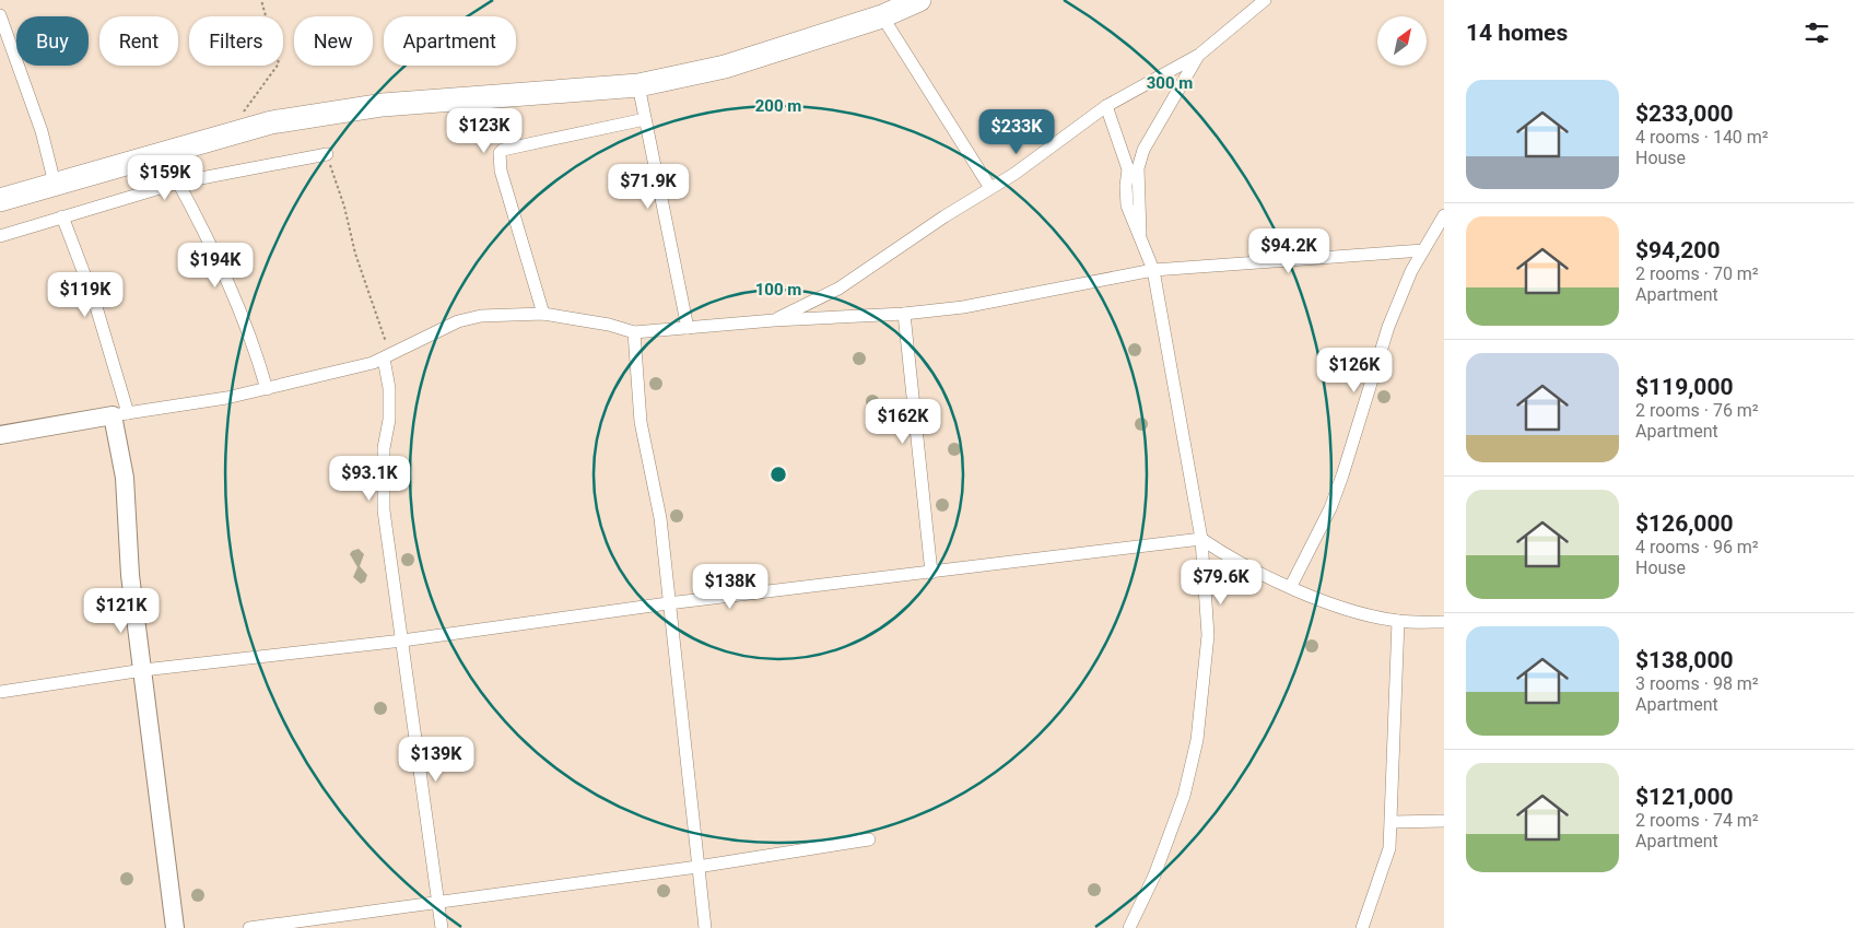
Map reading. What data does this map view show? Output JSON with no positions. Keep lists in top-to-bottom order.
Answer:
{
  "north": "top right",
  "page": {
    "heading": "14 homes",
    "chip": [
      "Buy",
      "Rent",
      "Filters",
      "New",
      "Apartment"
    ],
    "list": [
      {
        "name": "$233,000",
        "note": "4 rooms · 140 m² · House"
      },
      {
        "name": "$94,200",
        "note": "2 rooms · 70 m² · Apartment"
      },
      {
        "name": "$119,000",
        "note": "2 rooms · 76 m² · Apartment"
      },
      {
        "name": "$126,000",
        "note": "4 rooms · 96 m² · House"
      },
      {
        "name": "$138,000",
        "note": "3 rooms · 98 m² · Apartment"
      },
      {
        "name": "$121,000",
        "note": "2 rooms · 74 m² · Apartment"
      }
    ],
    "price": [
      "$123K",
      "$233K",
      "$159K",
      "$71.9K",
      "$94.2K",
      "$194K",
      "$119K",
      "$126K",
      "$162K",
      "$93.1K",
      "$79.6K",
      "$138K",
      "$121K",
      "$139K"
    ]
  },
  "rings": ["300 m", "200 m", "100 m"]
}
